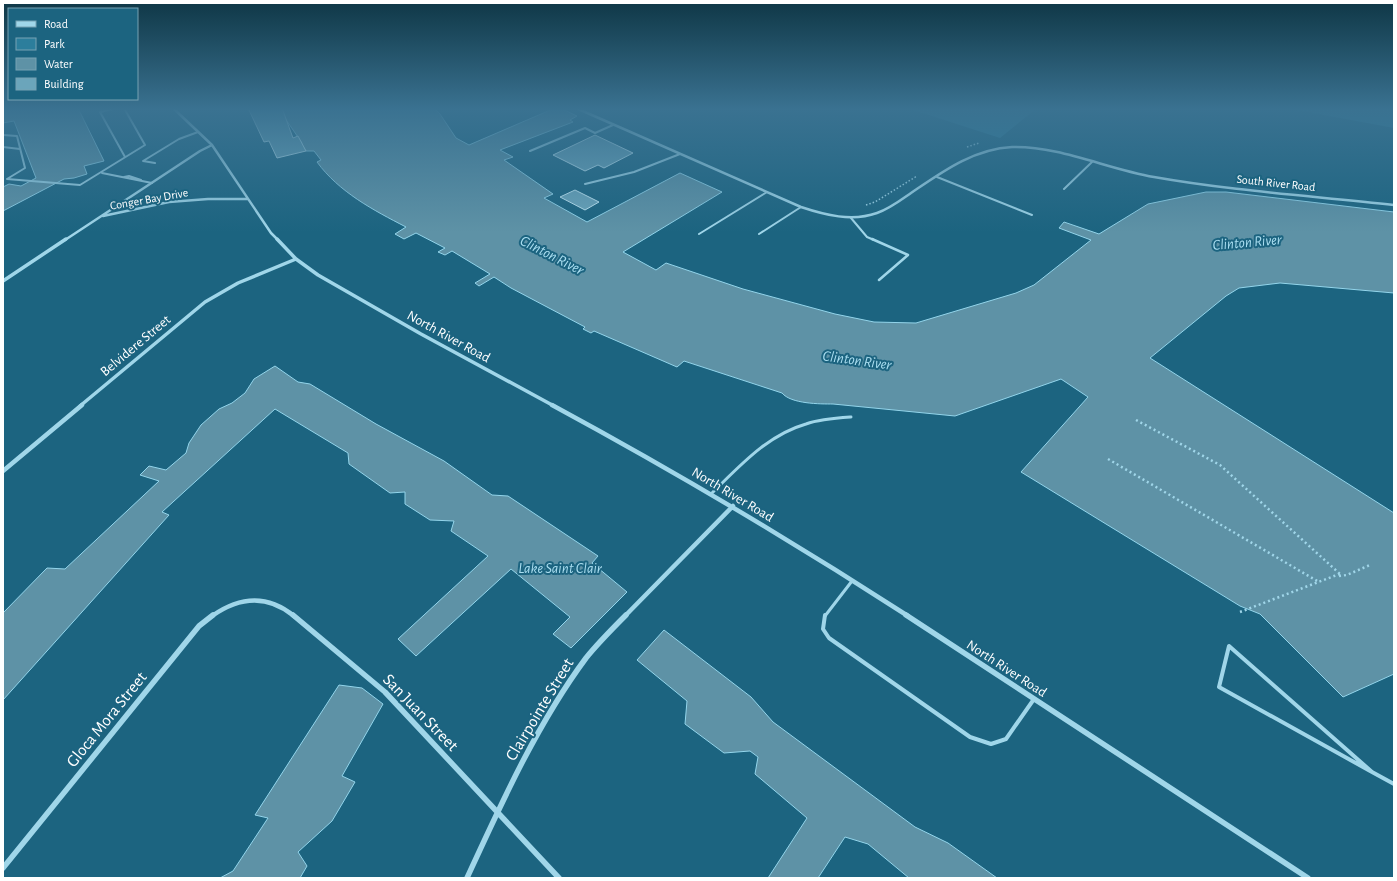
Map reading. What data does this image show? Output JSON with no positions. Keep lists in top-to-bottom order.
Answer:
{
  "streets": {
    "street": [
      "South River Road",
      "Conger Bay Drive",
      "North River Road",
      "Belvidere Street",
      "Clairpointe Street",
      "San Juan Street",
      "Gloca Mora Street"
    ]
  },
  "crossings": [
    ["Conger Bay Drive", "North River Road"],
    ["North River Road", "Belvidere Street"],
    ["North River Road", "Clairpointe Street"],
    ["Clairpointe Street", "San Juan Street"],
    ["San Juan Street", "Gloca Mora Street"]
  ],
  "water": ["Clinton River", "Lake Saint Clair"],
  "legend": [
    "Road",
    "Park",
    "Water",
    "Building"
  ]
}
